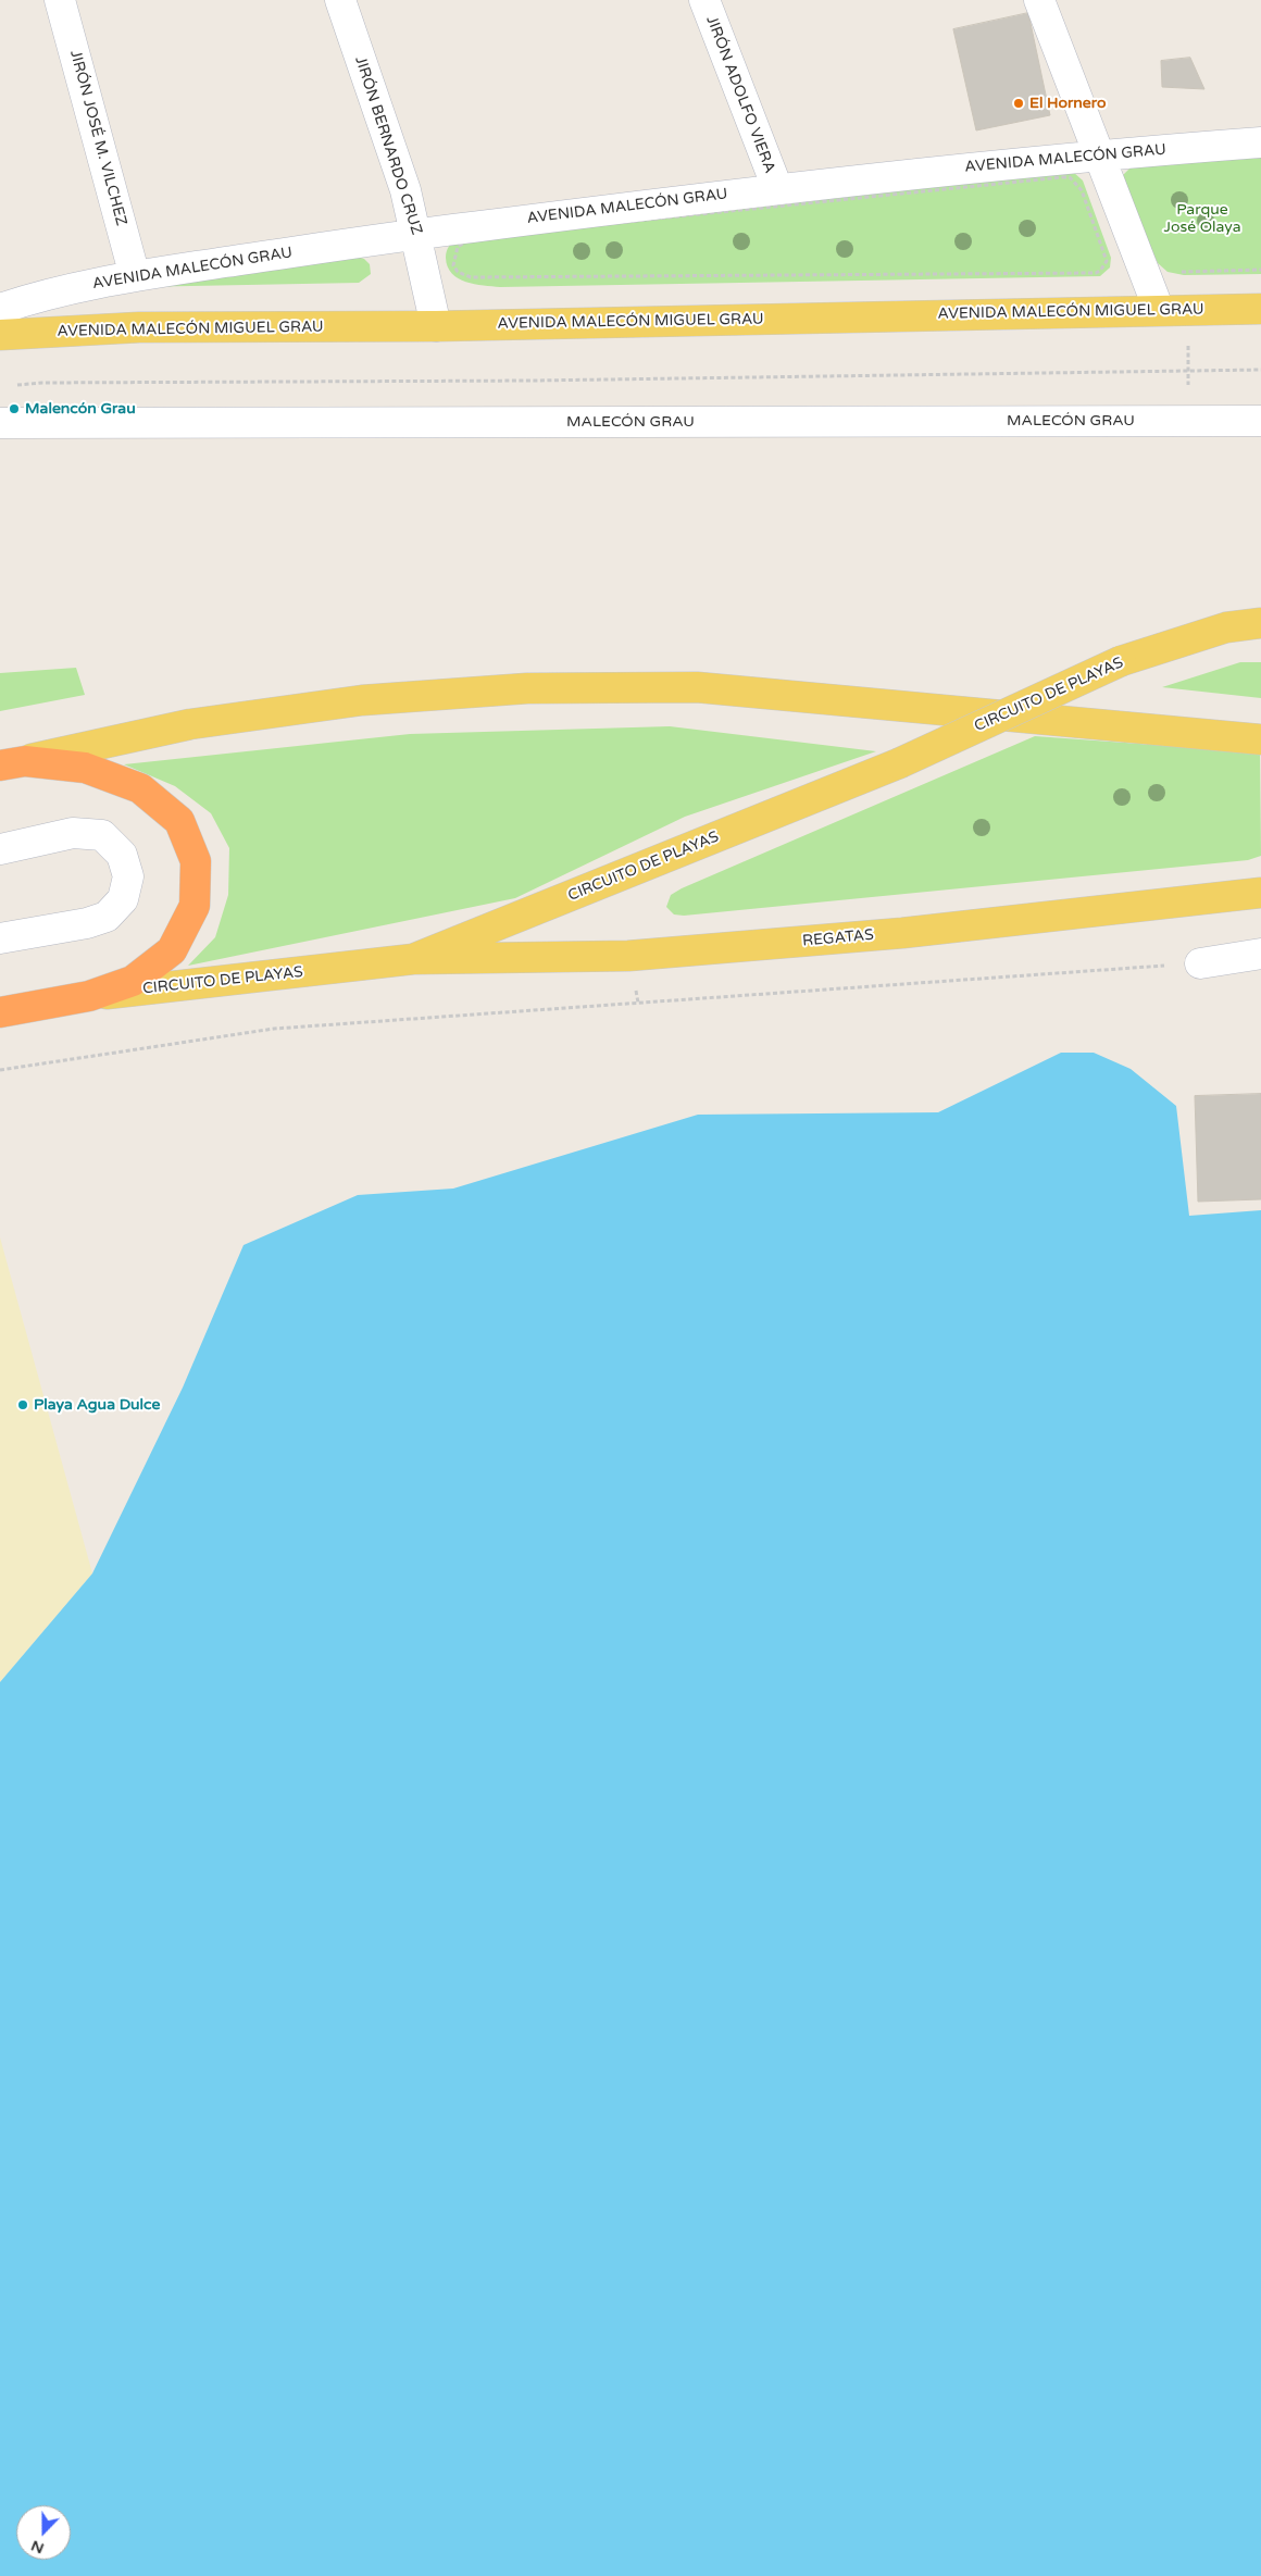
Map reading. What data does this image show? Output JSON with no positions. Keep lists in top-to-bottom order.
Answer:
{
  "streets": {
    "highway": ["CIRCUITO DE PLAYAS"],
    "main road": ["AVENIDA MALECÓN MIGUEL GRAU", "REGATAS"],
    "street": [
      "JIRÓN ADOLFO VIERA",
      "JIRÓN JOSÉ M. VILCHEZ",
      "JIRÓN BERNARDO CRUZ",
      "AVENIDA MALECÓN GRAU",
      "MALECÓN GRAU"
    ]
  },
  "crossings": [
    ["JIRÓN ADOLFO VIERA", "AVENIDA MALECÓN GRAU"],
    ["JIRÓN JOSÉ M. VILCHEZ", "AVENIDA MALECÓN GRAU"],
    ["JIRÓN BERNARDO CRUZ", "AVENIDA MALECÓN GRAU"],
    ["JIRÓN BERNARDO CRUZ", "AVENIDA MALECÓN MIGUEL GRAU"],
    ["CIRCUITO DE PLAYAS", "REGATAS"]
  ],
  "parks": ["Parque José Olaya"],
  "places": ["El Hornero", "Malencón Grau", "Playa Agua Dulce"],
  "north": "bottom"
}
